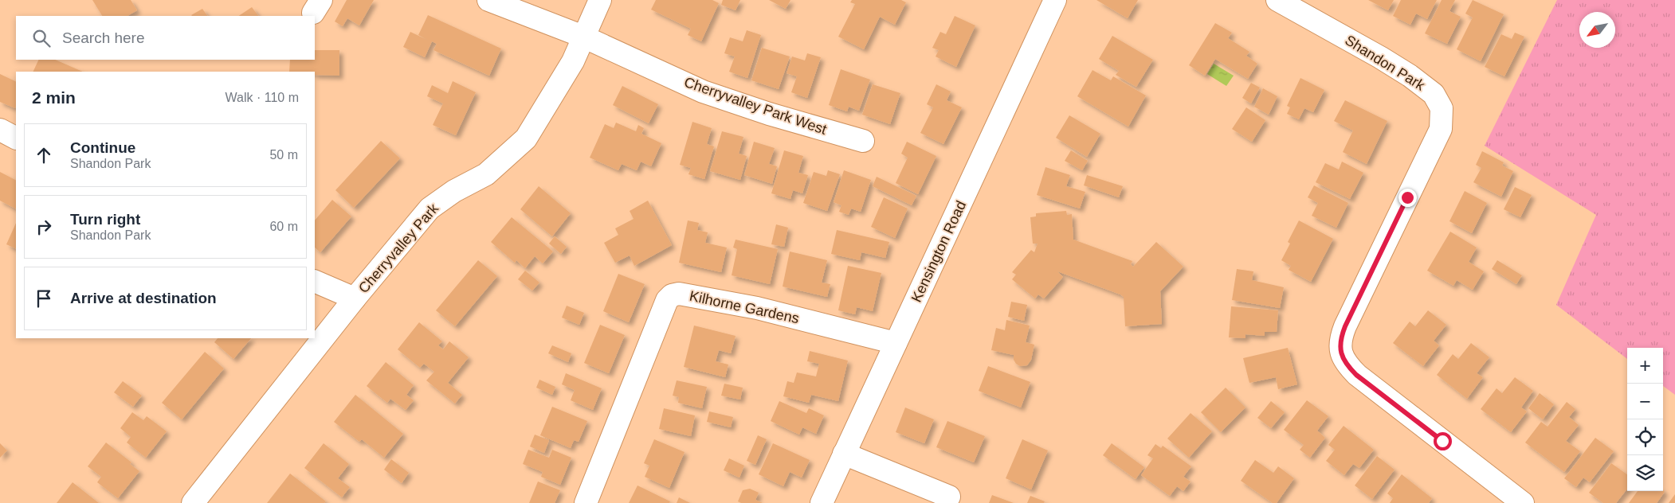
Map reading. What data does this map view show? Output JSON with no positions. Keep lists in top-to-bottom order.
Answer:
{
  "streets": {
    "street": [
      "Shandon Park",
      "Cherryvalley Park West",
      "Cherryvalley Park",
      "Kensington Road",
      "Kilhorne Gardens"
    ]
  },
  "crossings": [
    ["Cherryvalley Park West", "Cherryvalley Park"],
    ["Kensington Road", "Kilhorne Gardens"]
  ],
  "north": "bottom left",
  "page": {
    "search": "Search here",
    "heading": ["2 min", "Walk · 110 m"],
    "list": [
      ["Continue", "Shandon Park", "50 m"],
      ["Turn right", "Shandon Park", "60 m"],
      "Arrive at destination"
    ],
    "map_buttons": ["+", "−"]
  }
}
